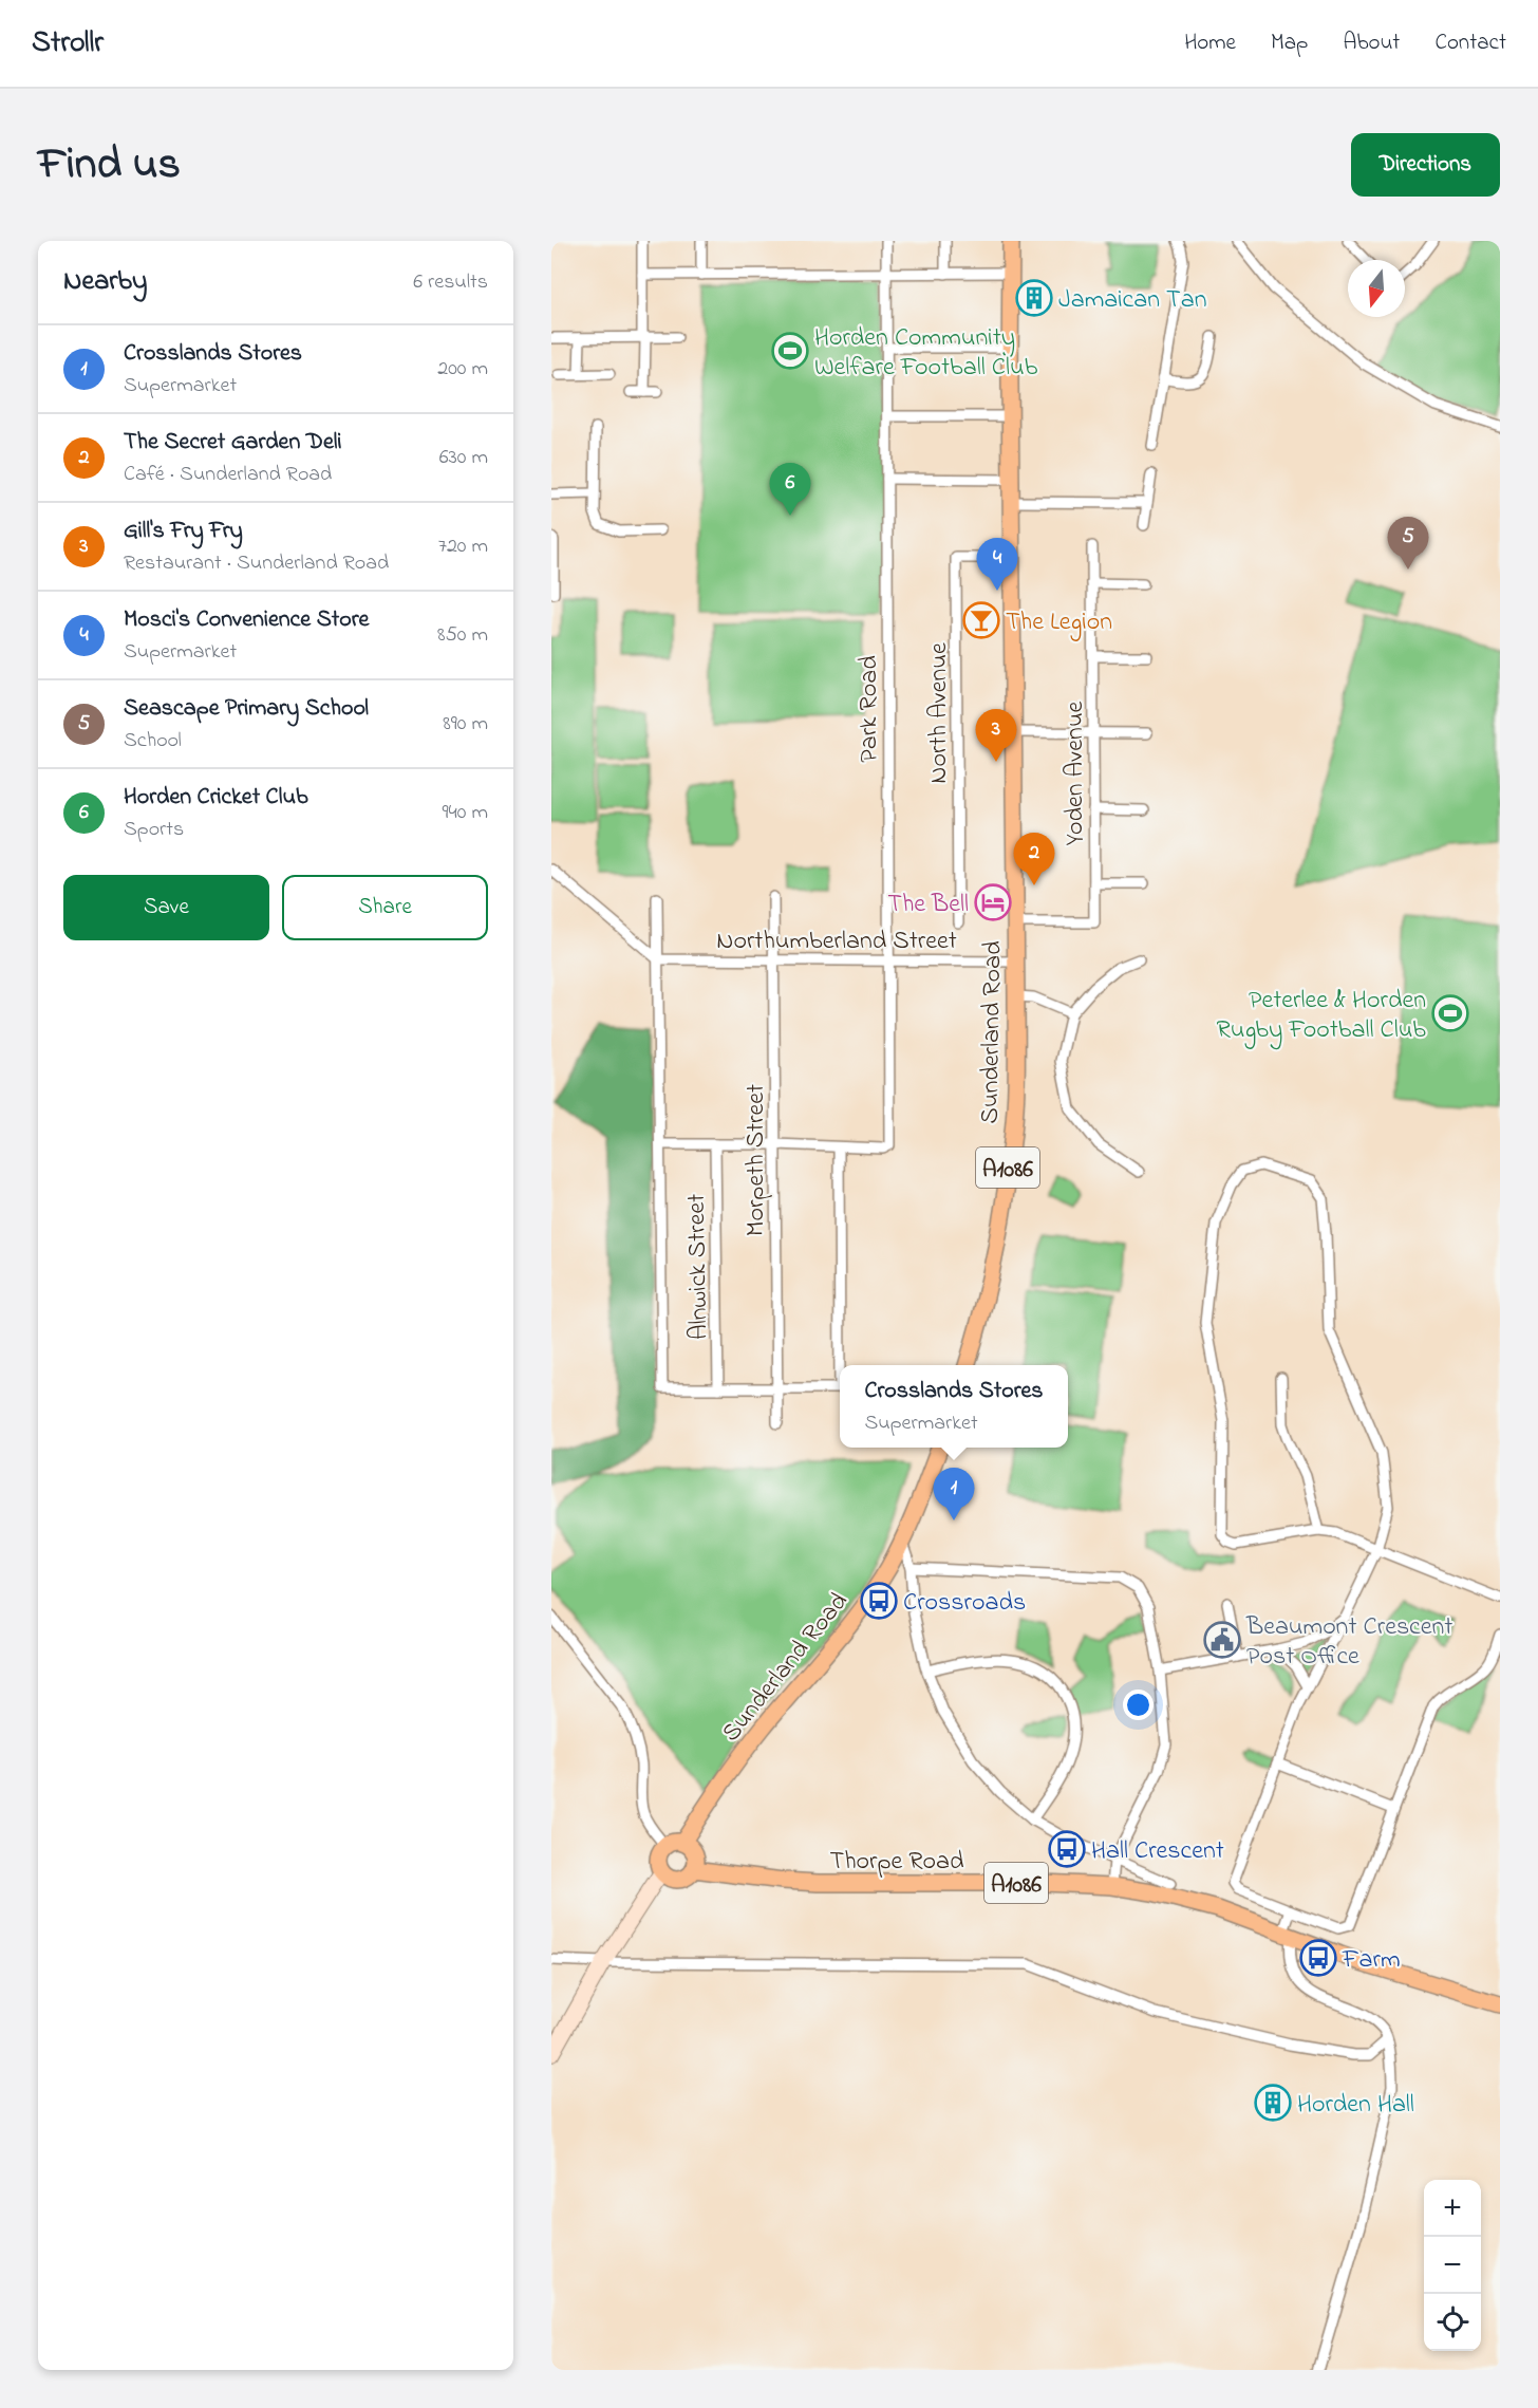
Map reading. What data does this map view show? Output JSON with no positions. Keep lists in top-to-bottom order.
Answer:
{
  "streets": {
    "main road": ["Sunderland Road", "A1086", "Thorpe Road"],
    "street": [
      "Park Road",
      "North Avenue",
      "Yoden Avenue",
      "Northumberland Street",
      "Morpeth Street",
      "Alnwick Street"
    ]
  },
  "crossings": [
    ["Park Road", "Northumberland Street"],
    ["North Avenue", "Sunderland Road"],
    ["Yoden Avenue", "Sunderland Road"],
    ["Northumberland Street", "Sunderland Road"],
    ["Northumberland Street", "Morpeth Street"],
    ["Sunderland Road", "A1086"],
    ["Sunderland Road", "Thorpe Road"]
  ],
  "places": {
    "building": ["Jamaican Tan", "Horden Hall"],
    "sports": ["Horden Community Welfare Football Club", "Peterlee & Horden Rugby Football Club"],
    "bar": ["The Legion"],
    "hotel": ["The Bell"],
    "bus stop": ["Crossroads", "Hall Crescent", "Farm"],
    "public building": ["Beaumont Crescent Post Office"]
  },
  "north": "bottom",
  "page": {
    "header": "Strollr",
    "nav": [
      "Home",
      "Map",
      "About",
      "Contact"
    ],
    "title": "Find us",
    "buttons": [
      "Directions",
      ["Save", "Share"]
    ],
    "heading": ["Nearby", "6 results"],
    "list": [
      {
        "mark": "1",
        "name": "Crosslands Stores",
        "note": "Supermarket",
        "value": "200 m"
      },
      {
        "mark": "2",
        "name": "The Secret Garden Deli",
        "note": "Café · Sunderland Road",
        "value": "630 m"
      },
      {
        "mark": "3",
        "name": "Gill's Fry Fry",
        "note": "Restaurant · Sunderland Road",
        "value": "720 m"
      },
      {
        "mark": "4",
        "name": "Mosci's Convenience Store",
        "note": "Supermarket",
        "value": "850 m"
      },
      {
        "mark": "5",
        "name": "Seascape Primary School",
        "note": "School",
        "value": "890 m"
      },
      {
        "mark": "6",
        "name": "Horden Cricket Club",
        "note": "Sports",
        "value": "940 m"
      }
    ],
    "pins": [
      "6",
      "5",
      "4",
      "3",
      "2",
      "1"
    ],
    "popup": ["Crosslands Stores", "Supermarket"],
    "map_buttons": ["+", "−"]
  }
}
